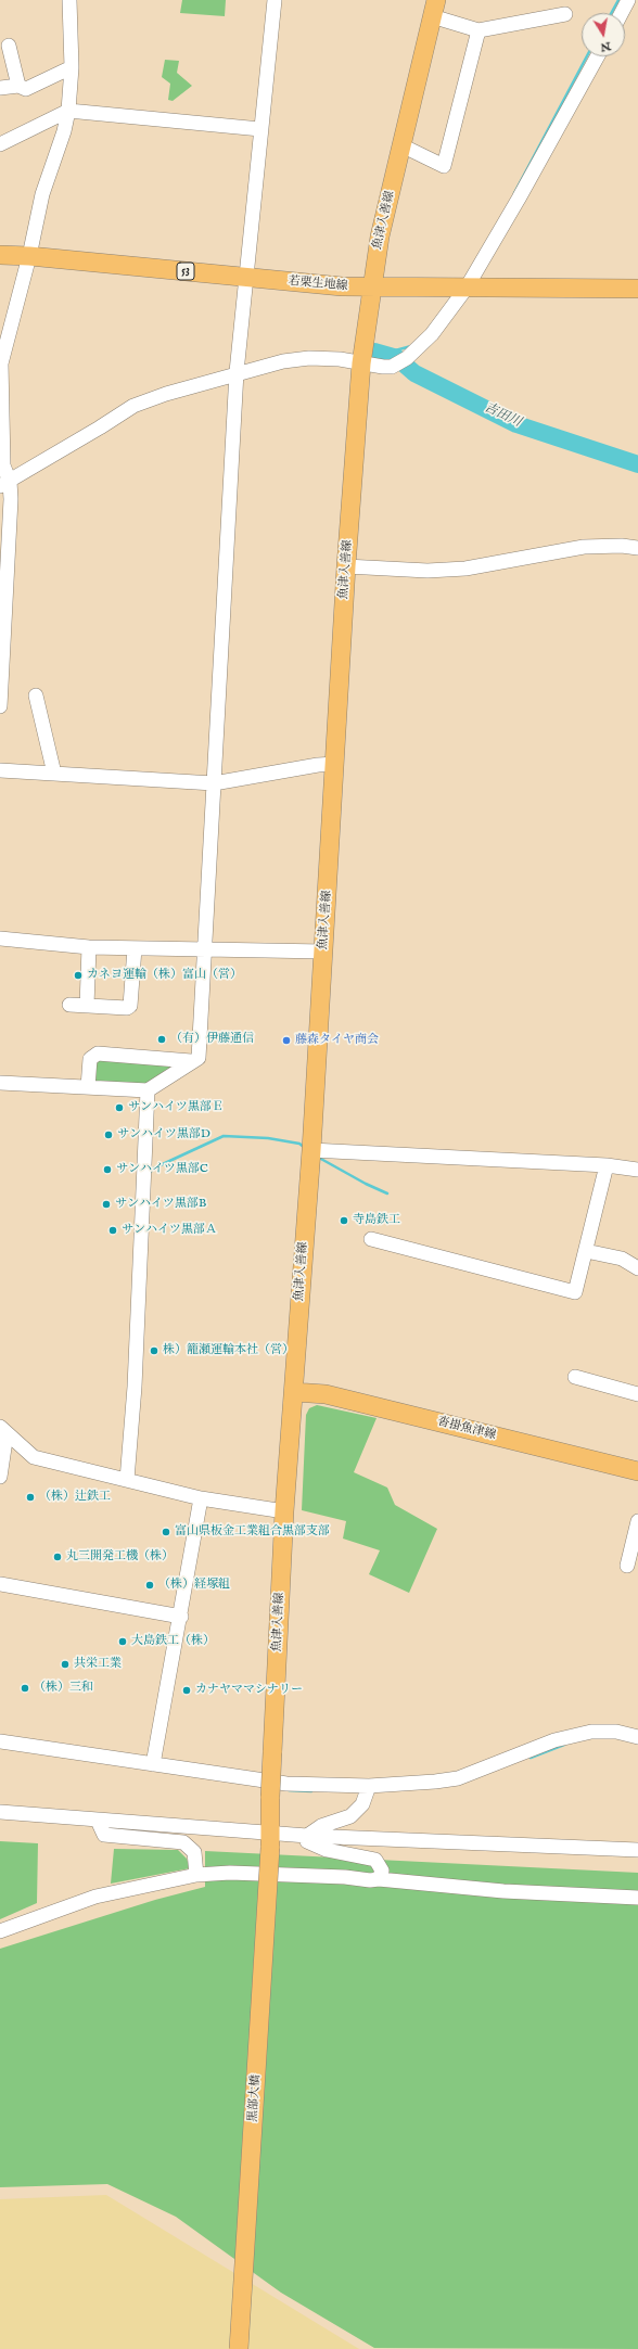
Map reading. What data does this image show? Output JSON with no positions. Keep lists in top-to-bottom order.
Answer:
{
  "streets": {
    "main road": [
      "魚津入善線",
      "53",
      "若栗生地線",
      "沓掛魚津線",
      "黒部大橋"
    ]
  },
  "crossings": [
    ["魚津入善線", "若栗生地線"],
    ["魚津入善線", "沓掛魚津線"],
    ["魚津入善線", "黒部大橋"]
  ],
  "water": ["吉田川"],
  "places": [
    "カネヨ運輸（株）富山（営）",
    "（有）伊藤通信",
    "藤森タイヤ商会",
    "サンハイツ黒部Ｅ",
    "サンハイツ黒部D",
    "サンハイツ黒部C",
    "サンハイツ黒部B",
    "寺島鉄工",
    "サンハイツ黒部Ａ",
    "株）籠瀬運輸本社（営）",
    "（株）辻鉄工",
    "富山県板金工業組合黒部支部",
    "丸三開発工機（株）",
    "（株）経塚組",
    "大島鉄工（株）",
    "共栄工業",
    "（株）三和",
    "カナヤママシナリー"
  ],
  "north": "bottom"
}
